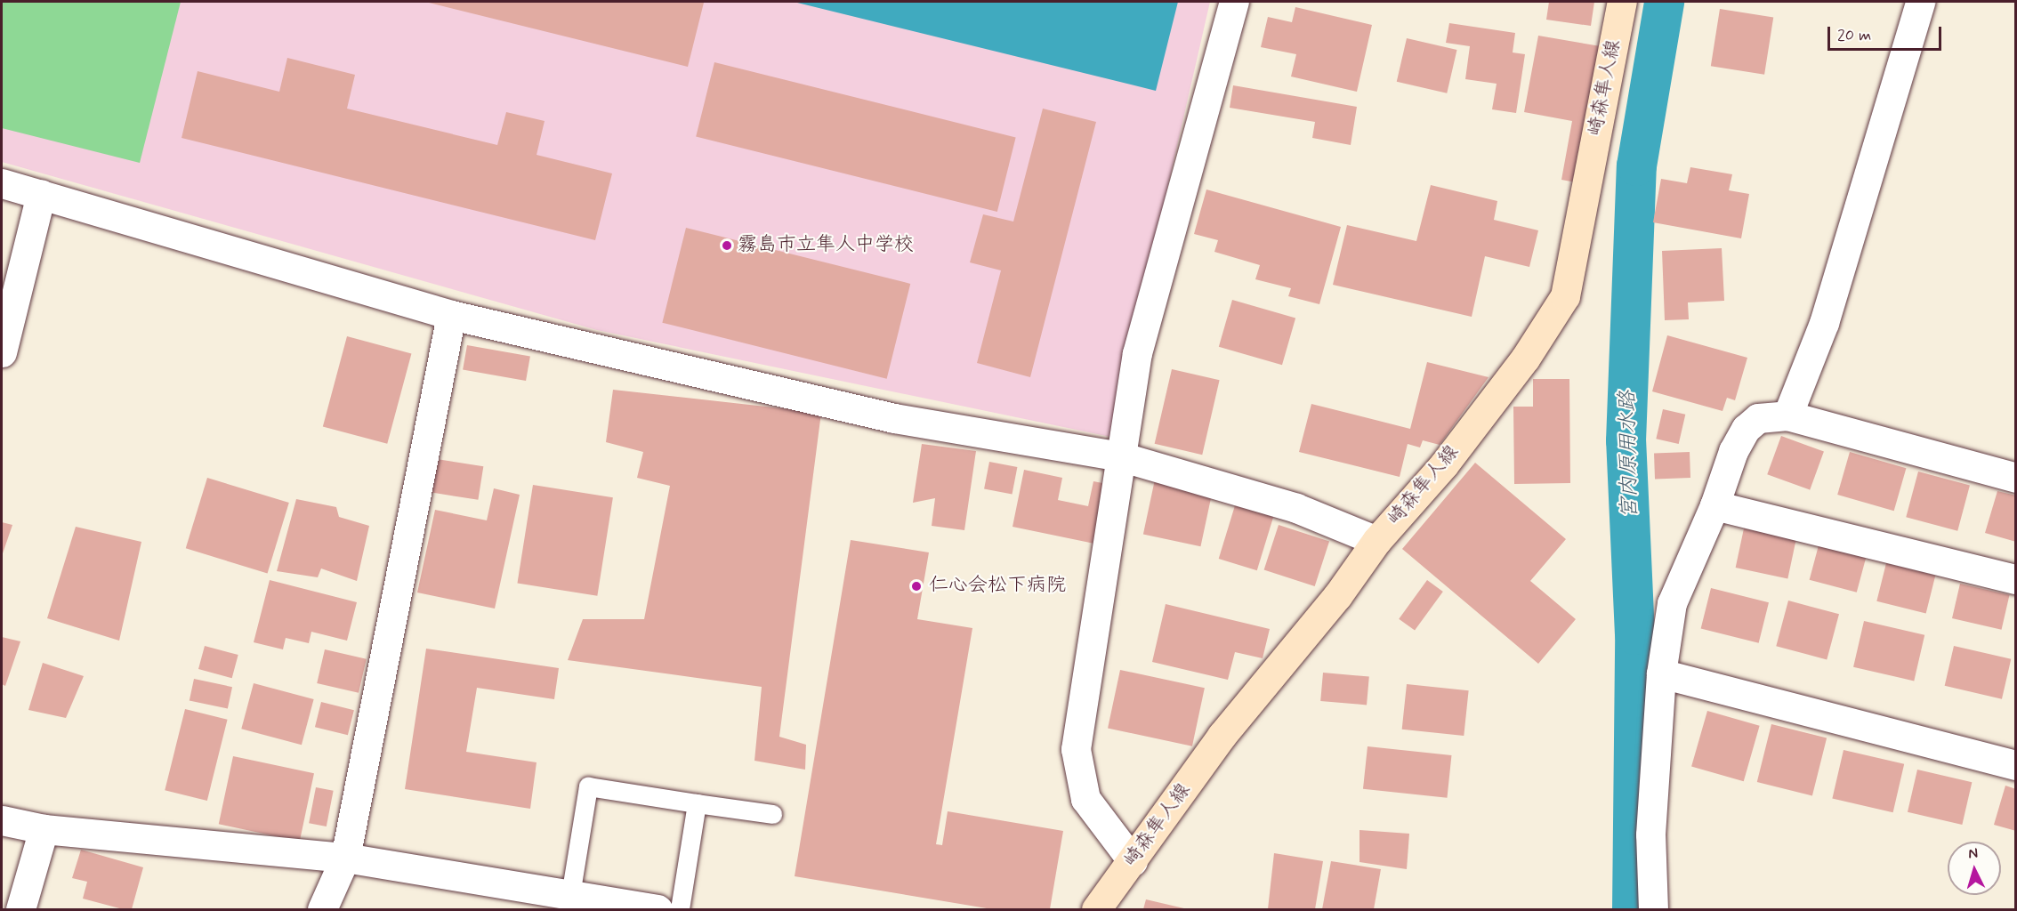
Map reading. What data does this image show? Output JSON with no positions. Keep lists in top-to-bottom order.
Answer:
{
  "streets": {
    "main road": ["崎森隼人線"]
  },
  "water": ["宮内原用水路"],
  "places": ["霧島市立隼人中学校", "仁心会松下病院"],
  "scale_bar": "20 m",
  "north": "top"
}
